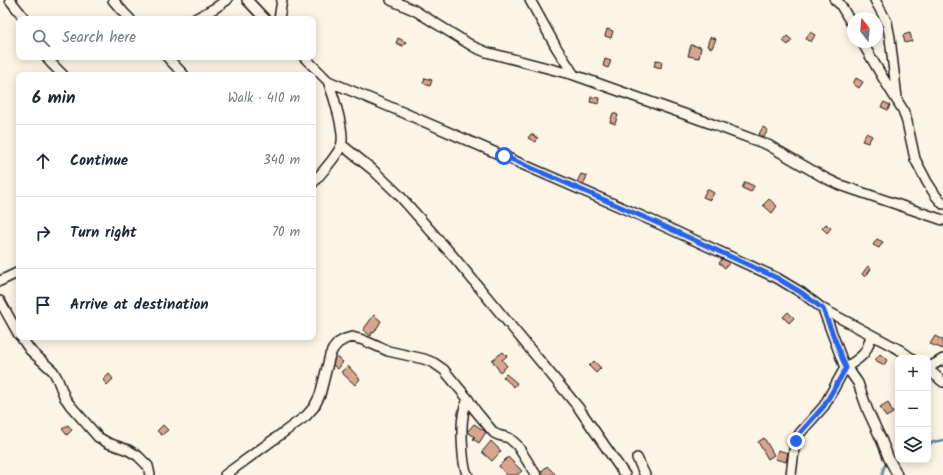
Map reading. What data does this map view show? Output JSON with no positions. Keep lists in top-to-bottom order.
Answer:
{
  "north": "top",
  "page": {
    "search": "Search here",
    "heading": ["6 min", "Walk · 410 m"],
    "list": [
      ["Continue", "340 m"],
      ["Turn right", "70 m"],
      "Arrive at destination"
    ],
    "map_buttons": ["+", "−"]
  }
}
